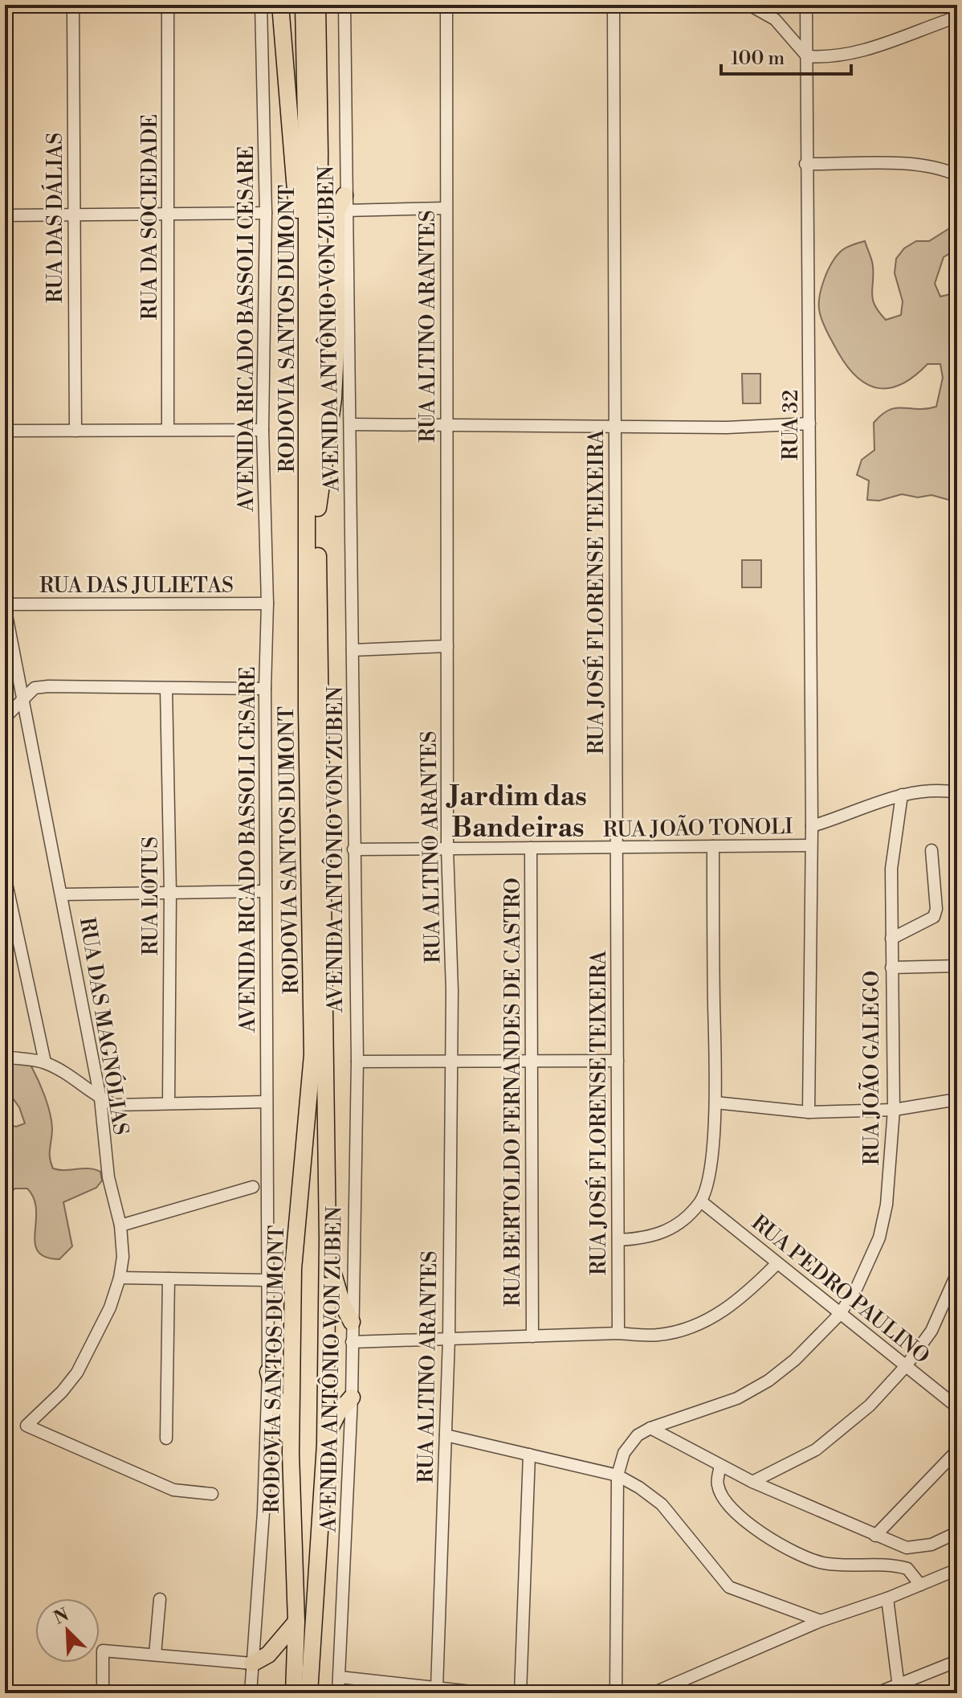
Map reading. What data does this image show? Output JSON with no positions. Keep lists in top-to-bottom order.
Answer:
{
  "streets": {
    "highway": ["RODOVIA SANTOS DUMONT"],
    "street": [
      "RUA DA SOCIEDADE",
      "RUA DAS DÁLIAS",
      "RUA ALTINO ARANTES",
      "AVENIDA RICADO BASSOLI CESARE",
      "AVENIDA ANTÔNIO VON ZUBEN",
      "RUA 32",
      "RUA DAS JULIETAS",
      "RUA JOSÉ FLORENSE TEIXEIRA",
      "RUA JOÃO TONOLI",
      "RUA LOTUS",
      "RUA DAS MAGNÓLIAS",
      "RUA JOÃO GALEGO",
      "RUA BERTOLDO FERNANDES DE CASTRO",
      "RUA PEDRO PAULINO"
    ]
  },
  "crossings": [
    ["RUA ALTINO ARANTES", "RUA JOÃO TONOLI"],
    ["AVENIDA RICADO BASSOLI CESARE", "RUA DAS JULIETAS"],
    ["AVENIDA ANTÔNIO VON ZUBEN", "RUA JOÃO TONOLI"],
    ["RUA 32", "RUA JOÃO TONOLI"],
    ["RUA DAS JULIETAS", "RUA DAS MAGNÓLIAS"],
    ["RUA JOSÉ FLORENSE TEIXEIRA", "RUA JOÃO TONOLI"],
    ["RUA JOÃO TONOLI", "RUA BERTOLDO FERNANDES DE CASTRO"],
    ["RUA JOÃO GALEGO", "RUA PEDRO PAULINO"]
  ],
  "districts": ["Jardim das Bandeiras"],
  "scale_bar": "100 m",
  "north": "top left"
}
